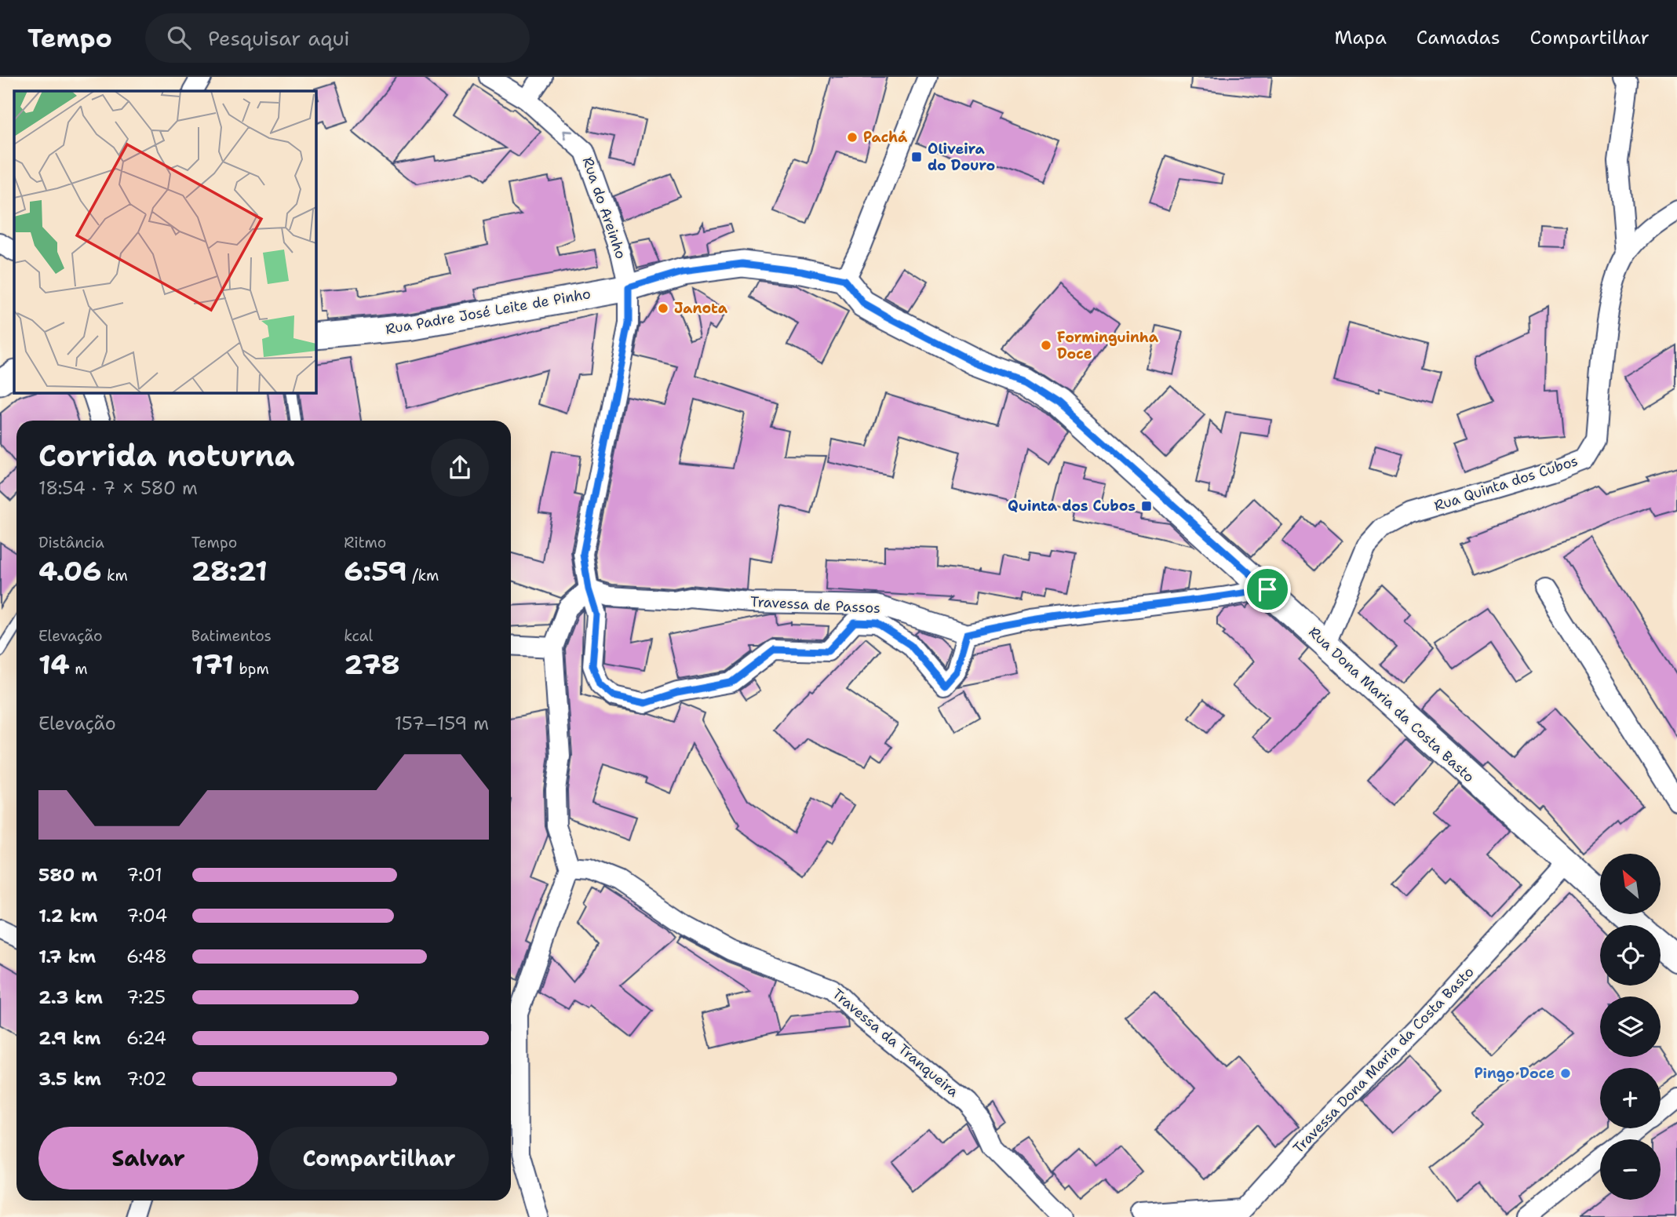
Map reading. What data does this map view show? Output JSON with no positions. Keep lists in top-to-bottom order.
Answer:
{
  "streets": {
    "street": [
      "Rua do Areinho",
      "Rua Padre José Leite de Pinho",
      "Rua Quinta dos Cubos",
      "Travessa de Passos",
      "Rua Dona Maria da Costa Basto",
      "Travessa da Tranqueira",
      "Travessa Dona Maria da Costa Basto"
    ]
  },
  "crossings": [
    ["Rua do Areinho", "Rua Padre José Leite de Pinho"],
    ["Rua do Areinho", "Travessa de Passos"],
    ["Rua Quinta dos Cubos", "Rua Dona Maria da Costa Basto"],
    ["Rua Dona Maria da Costa Basto", "Travessa Dona Maria da Costa Basto"]
  ],
  "places": {
    "other": [
      "Pachá",
      "Janota",
      "Forminguinha Doce",
      "Pingo Doce"
    ],
    "transit": ["Oliveira do Douro", "Quinta dos Cubos"]
  },
  "north": "top left",
  "page": {
    "header": "Tempo",
    "search": "Pesquisar aqui",
    "nav": ["Mapa", "Camadas", "Compartilhar"],
    "heading": ["Corrida noturna", "18:54 · 7 × 580 m"],
    "stats": [
      ["Distância", "4.06 km"],
      ["Tempo", "28:21"],
      ["Ritmo", "6:59 /km"],
      ["Elevação", "14 m"],
      ["Batimentos", "171 bpm"],
      ["kcal", "278"]
    ],
    "chart": ["Elevação", "157–159 m"],
    "map_buttons": ["+", "−"],
    "list": [
      {
        "name": "580 m",
        "note": "7:01"
      },
      {
        "name": "1.2 km",
        "note": "7:04"
      },
      {
        "name": "1.7 km",
        "note": "6:48"
      },
      {
        "name": "2.3 km",
        "note": "7:25"
      },
      {
        "name": "2.9 km",
        "note": "6:24"
      },
      {
        "name": "3.5 km",
        "note": "7:02"
      }
    ],
    "buttons": ["Salvar", "Compartilhar"]
  }
}
